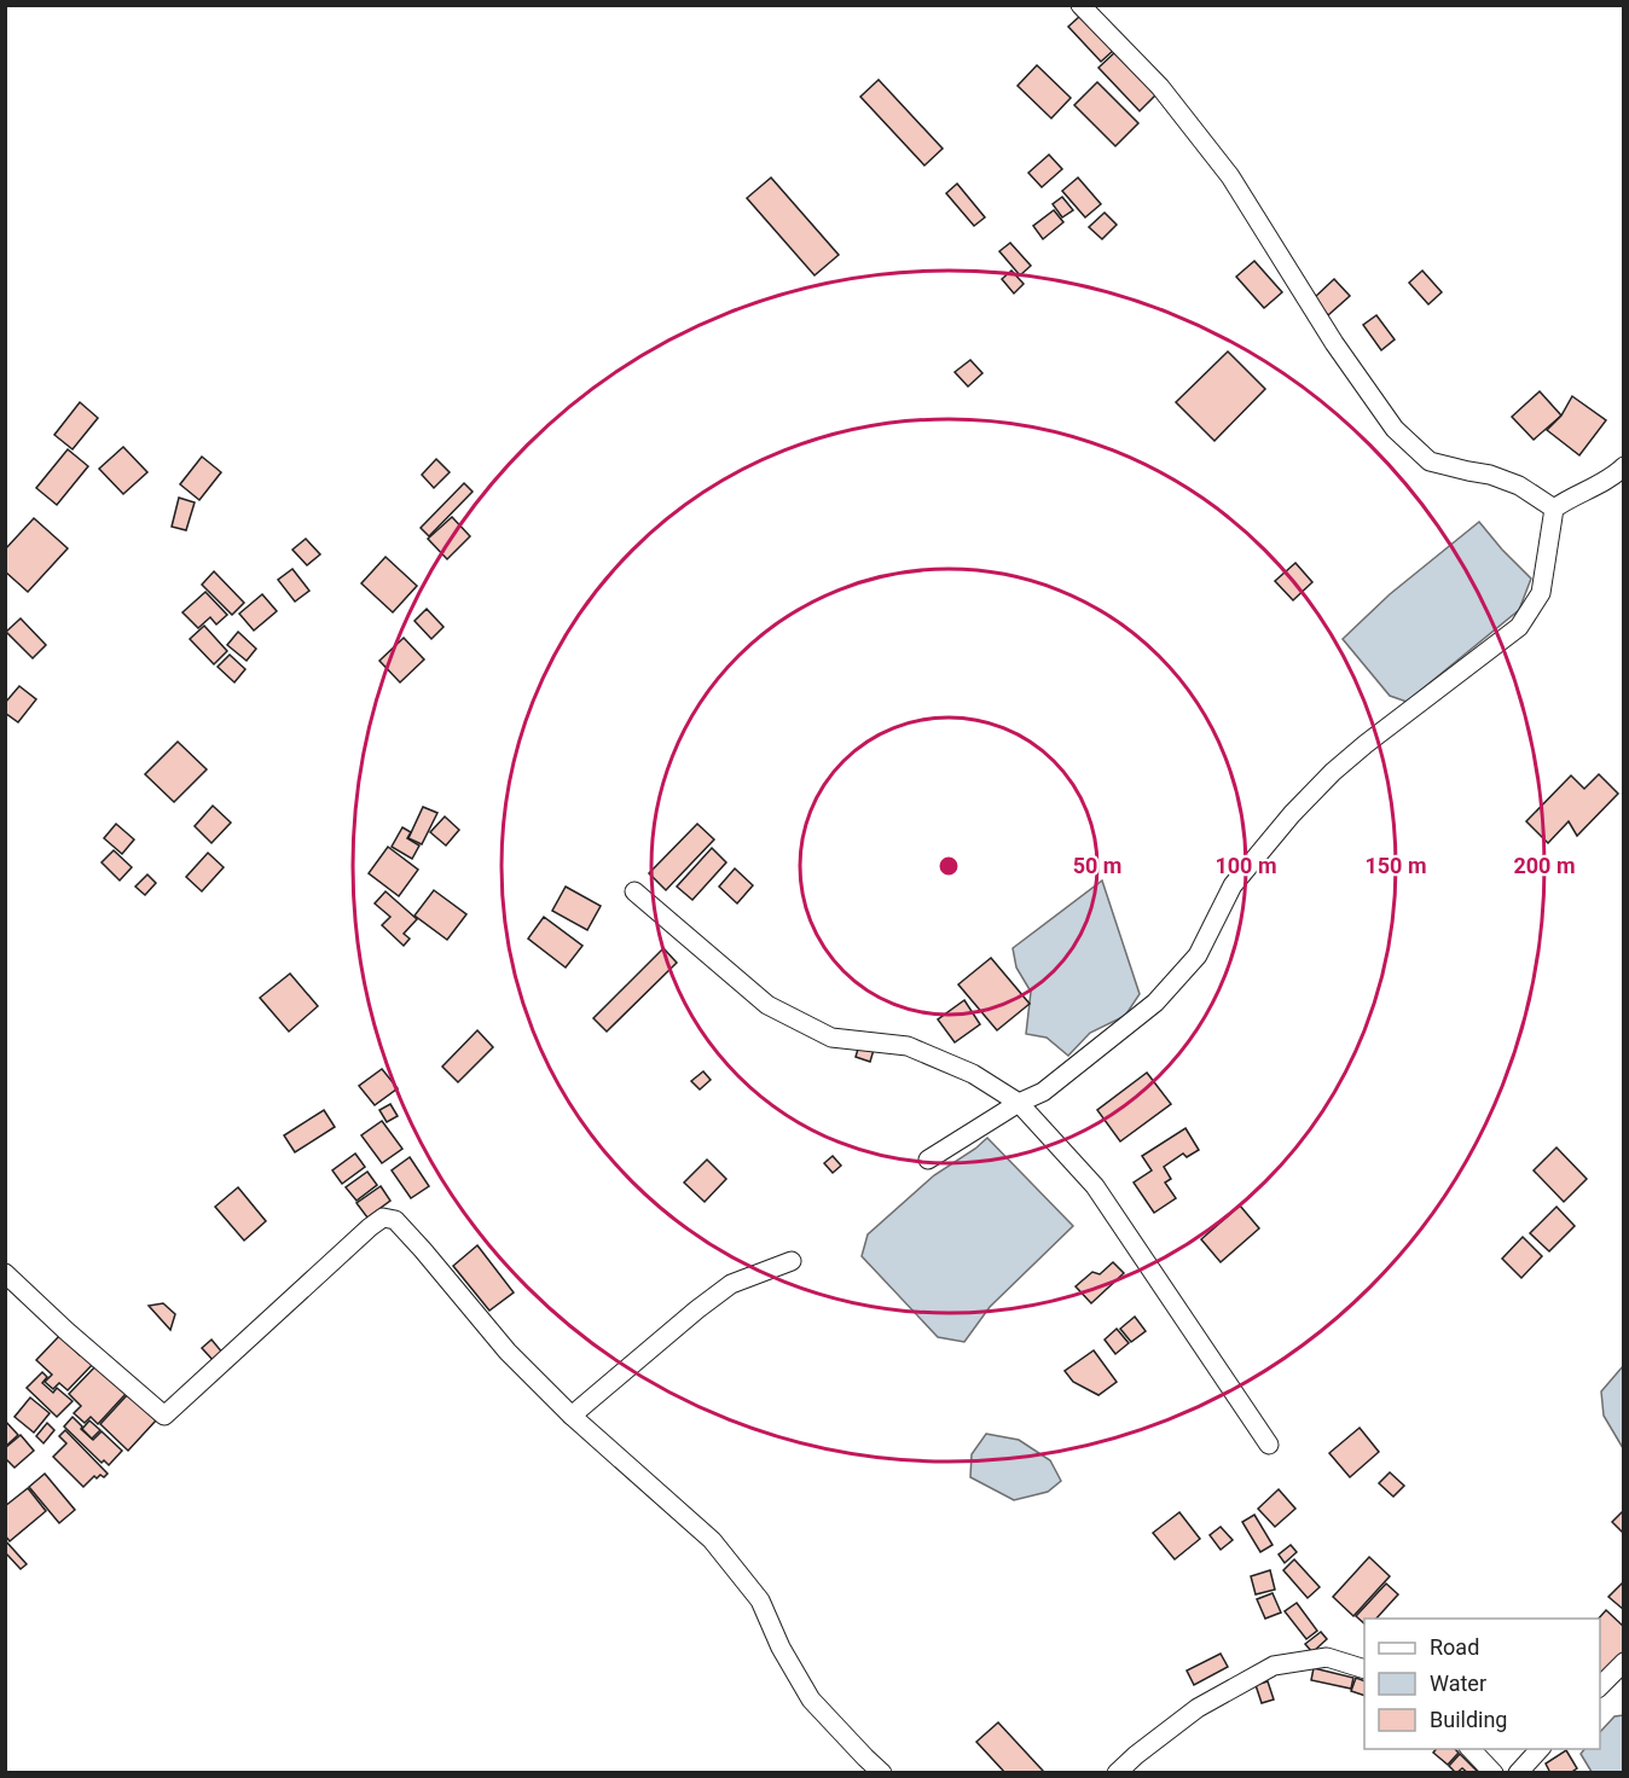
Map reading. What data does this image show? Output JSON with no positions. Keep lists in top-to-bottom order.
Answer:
{
  "legend": ["Road", "Water", "Building"],
  "rings": [
    "50 m",
    "100 m",
    "150 m",
    "200 m"
  ]
}
